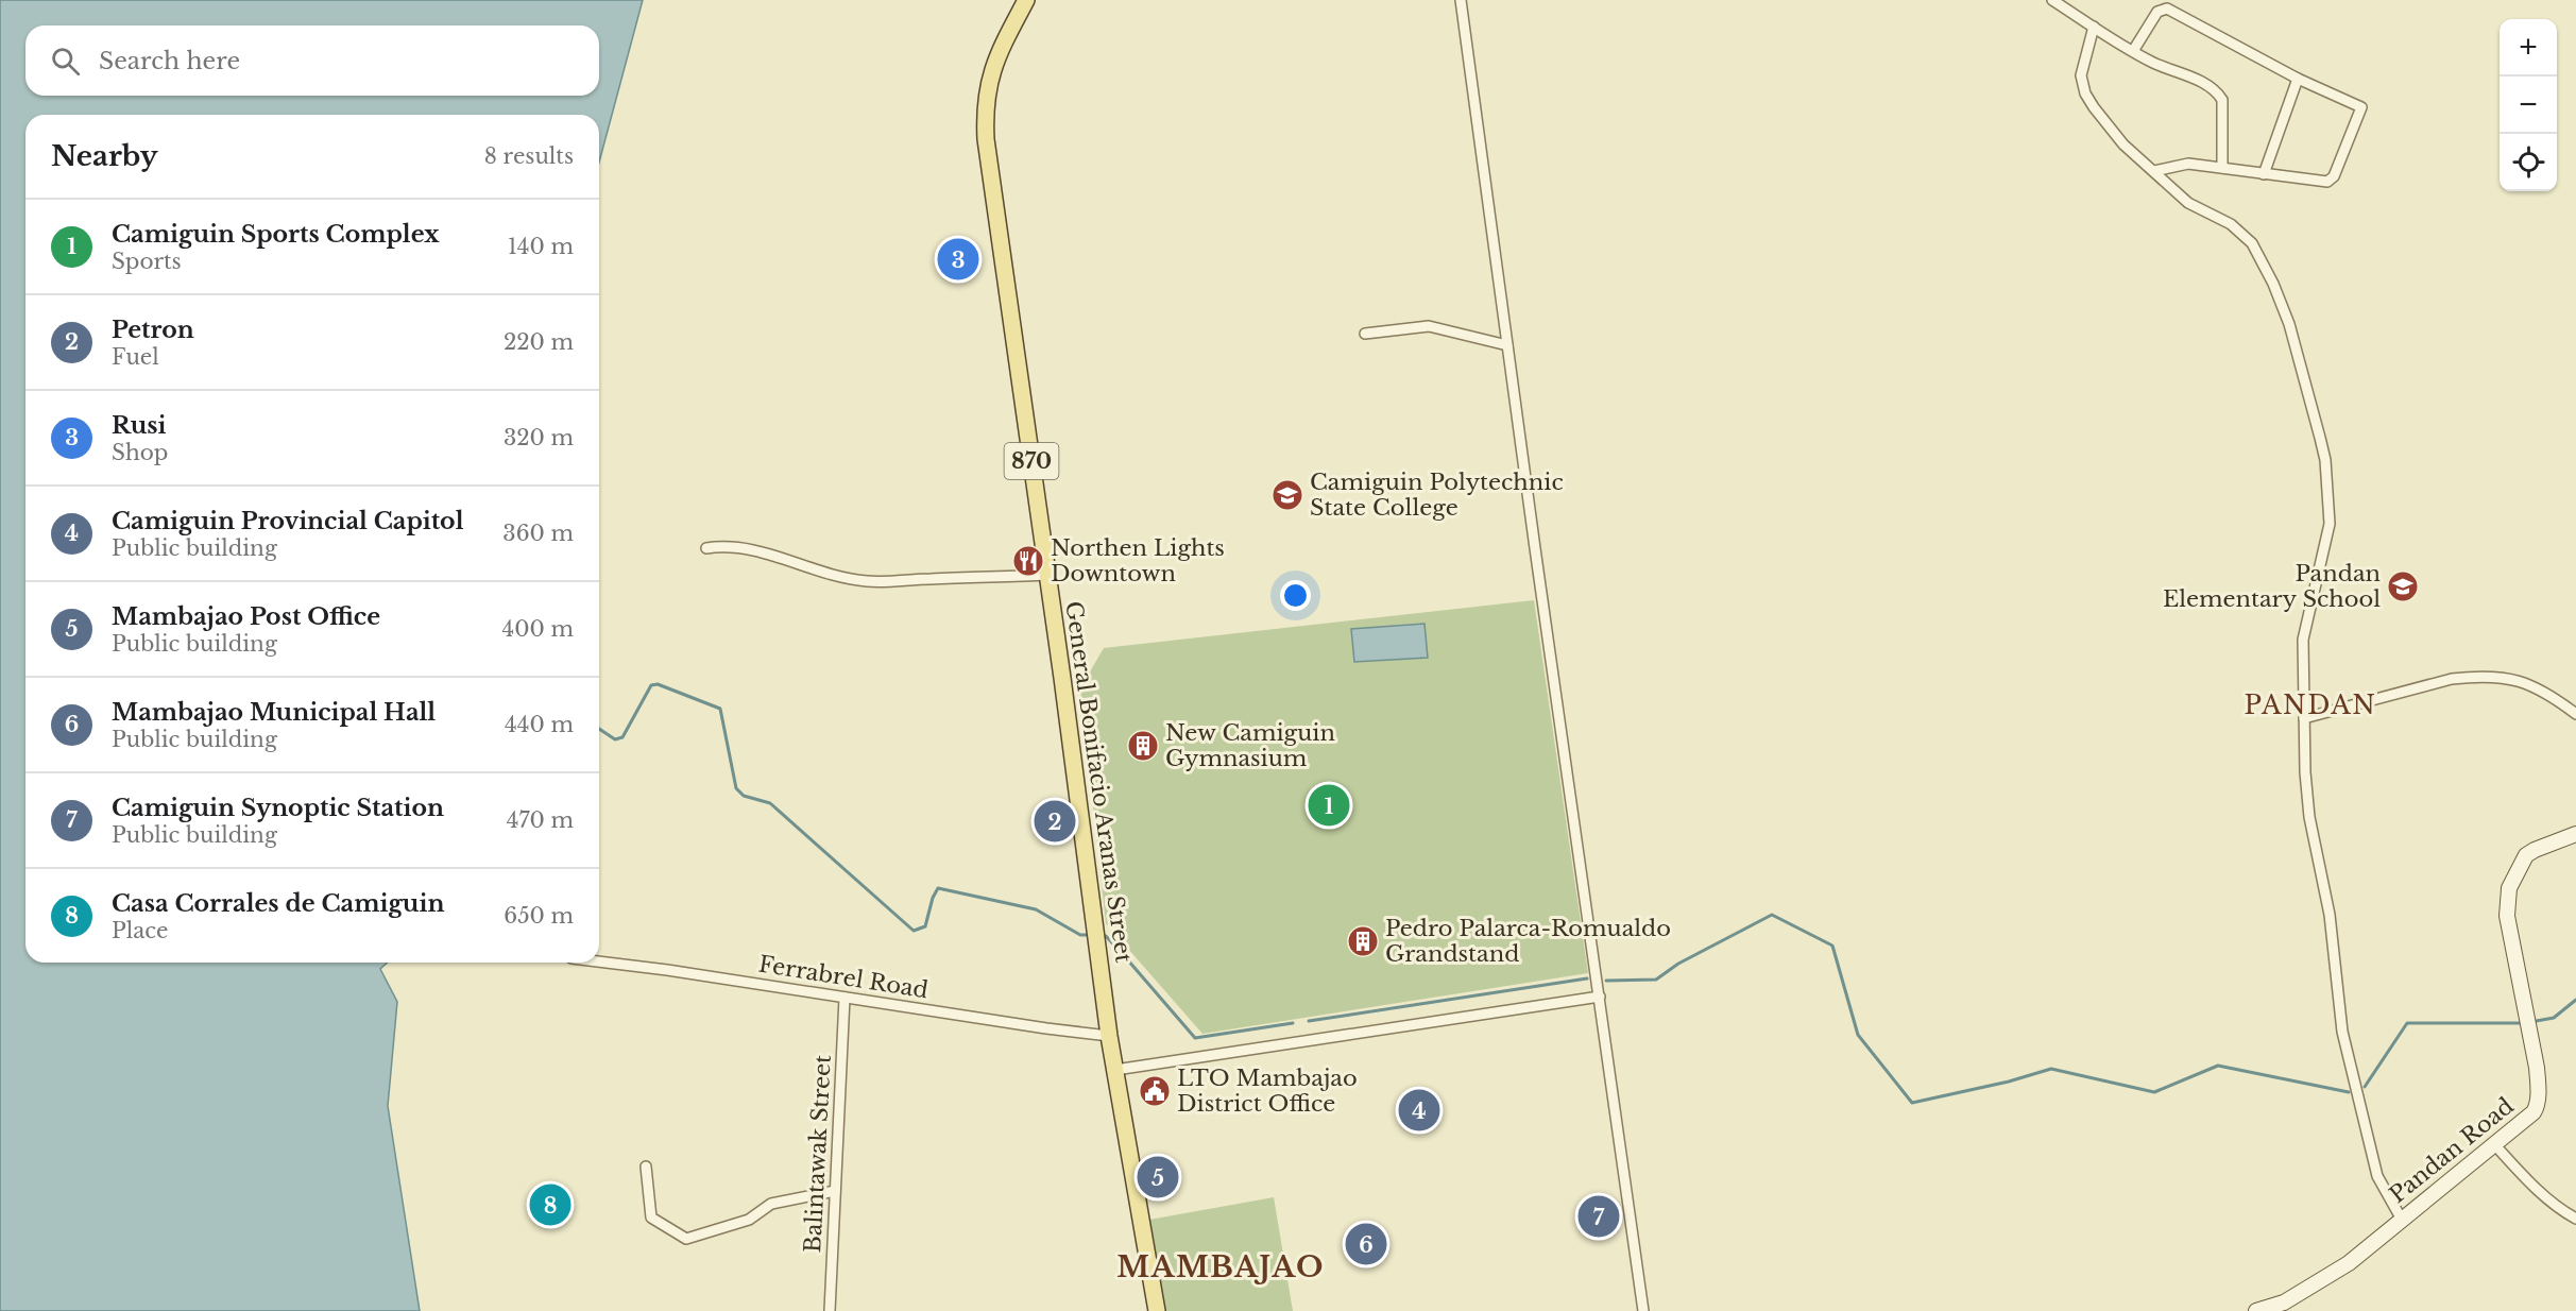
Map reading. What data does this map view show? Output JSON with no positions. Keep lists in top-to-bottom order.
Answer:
{
  "streets": {
    "main road": ["870", "General Bonifacio Aranas Street"],
    "street": ["Ferrabrel Road", "Pandan Road", "Balintawak Street"]
  },
  "crossings": [
    ["General Bonifacio Aranas Street", "Ferrabrel Road"],
    ["Ferrabrel Road", "Balintawak Street"]
  ],
  "districts": ["PANDAN", "MAMBAJAO"],
  "places": {
    "school or university": ["Camiguin Polytechnic State College", "Pandan Elementary School"],
    "restaurant": ["Northen Lights Downtown"],
    "building": ["New Camiguin Gymnasium", "Pedro Palarca-Romualdo Grandstand"],
    "public building": ["LTO Mambajao District Office"]
  },
  "page": {
    "map_buttons": ["+", "−"],
    "search": "Search here",
    "heading": ["Nearby", "8 results"],
    "list": [
      {
        "mark": "1",
        "name": "Camiguin Sports Complex",
        "note": "Sports",
        "value": "140 m"
      },
      {
        "mark": "2",
        "name": "Petron",
        "note": "Fuel",
        "value": "220 m"
      },
      {
        "mark": "3",
        "name": "Rusi",
        "note": "Shop",
        "value": "320 m"
      },
      {
        "mark": "4",
        "name": "Camiguin Provincial Capitol",
        "note": "Public building",
        "value": "360 m"
      },
      {
        "mark": "5",
        "name": "Mambajao Post Office",
        "note": "Public building",
        "value": "400 m"
      },
      {
        "mark": "6",
        "name": "Mambajao Municipal Hall",
        "note": "Public building",
        "value": "440 m"
      },
      {
        "mark": "7",
        "name": "Camiguin Synoptic Station",
        "note": "Public building",
        "value": "470 m"
      },
      {
        "mark": "8",
        "name": "Casa Corrales de Camiguin",
        "note": "Place",
        "value": "650 m"
      }
    ],
    "pins": [
      "3",
      "1",
      "2",
      "4",
      "5",
      "8",
      "7",
      "6"
    ]
  }
}
